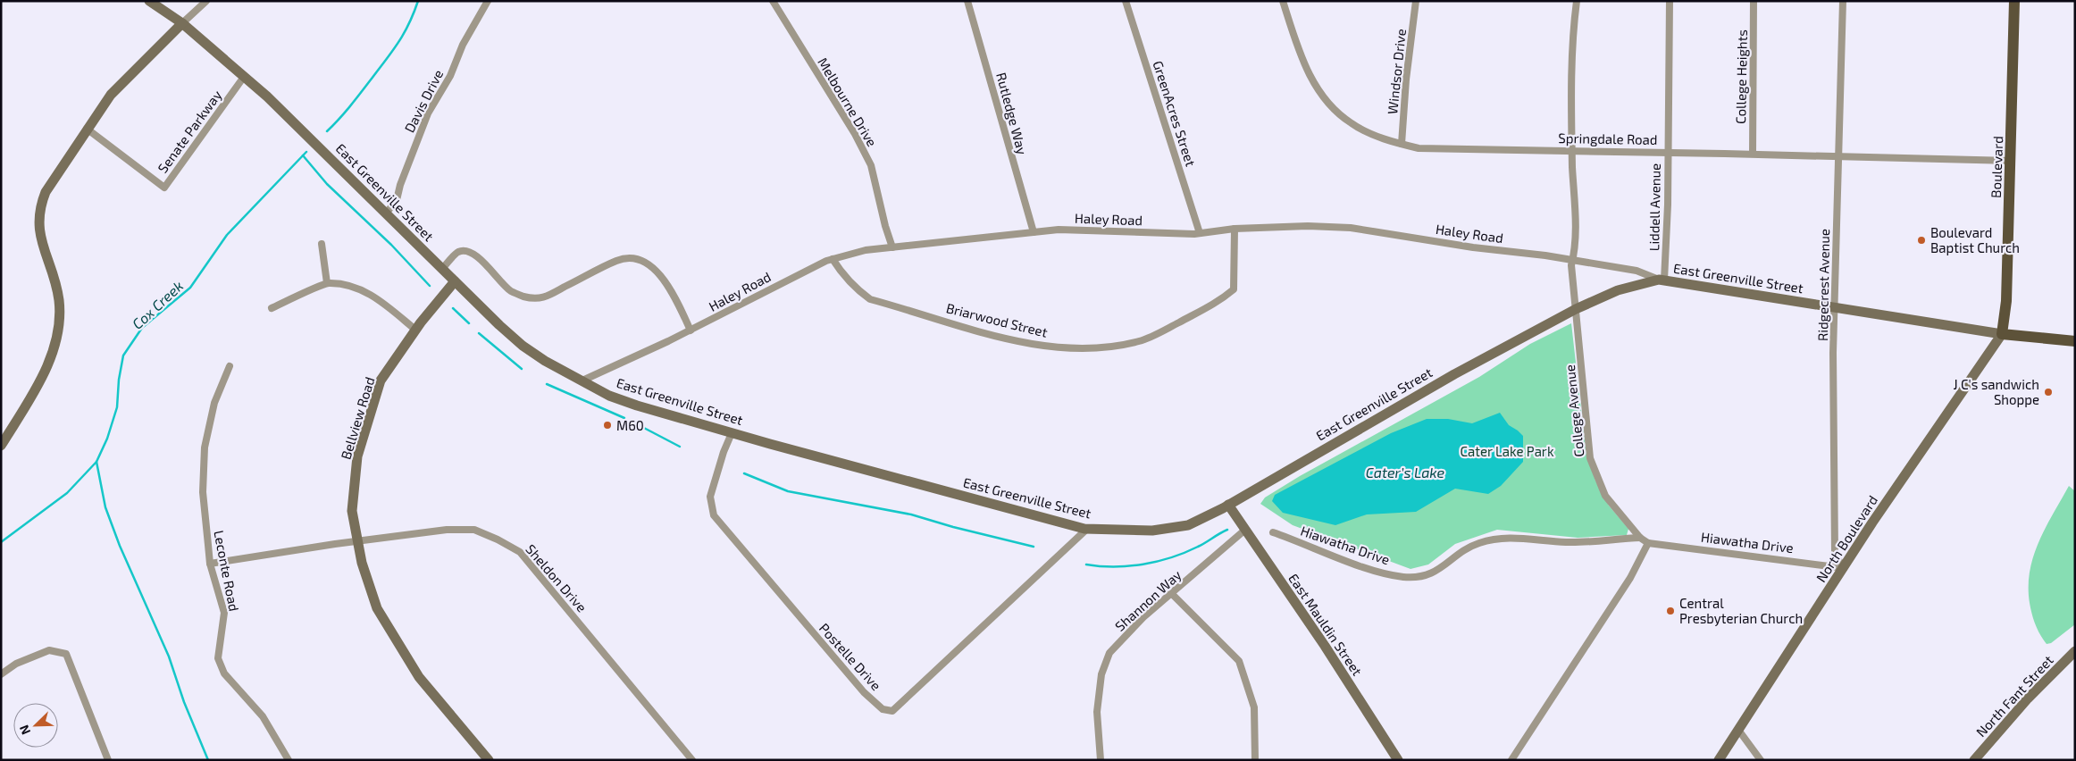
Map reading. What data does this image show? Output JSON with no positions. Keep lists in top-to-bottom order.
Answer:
{
  "streets": {
    "main road": [
      "Boulevard",
      "East Greenville Street",
      "Bellview Road",
      "North Boulevard",
      "East Mauldin Street",
      "North Fant Street"
    ],
    "street": [
      "Windsor Drive",
      "College Heights",
      "Davis Drive",
      "Melbourne Drive",
      "Rutledge Way",
      "GreenAcres Street",
      "Senate Parkway",
      "Springdale Road",
      "Liddell Avenue",
      "Haley Road",
      "Ridgecrest Avenue",
      "Briarwood Street",
      "College Avenue",
      "Hiawatha Drive",
      "Leconte Road",
      "Sheldon Drive",
      "Shannon Way",
      "Postelle Drive"
    ]
  },
  "crossings": [
    ["Windsor Drive", "Springdale Road"],
    ["College Heights", "Springdale Road"],
    ["Davis Drive", "East Greenville Street"],
    ["Melbourne Drive", "Haley Road"],
    ["Rutledge Way", "Haley Road"],
    ["GreenAcres Street", "Haley Road"],
    ["Senate Parkway", "East Greenville Street"],
    ["Springdale Road", "Boulevard"],
    ["Springdale Road", "Liddell Avenue"],
    ["Springdale Road", "Ridgecrest Avenue"],
    ["Springdale Road", "College Avenue"],
    ["Boulevard", "East Greenville Street"],
    ["Boulevard", "North Boulevard"],
    ["East Greenville Street", "Liddell Avenue"],
    ["East Greenville Street", "Haley Road"],
    ["East Greenville Street", "Ridgecrest Avenue"],
    ["East Greenville Street", "College Avenue"],
    ["East Greenville Street", "Bellview Road"],
    ["East Greenville Street", "North Boulevard"],
    ["East Greenville Street", "East Mauldin Street"],
    ["East Greenville Street", "Postelle Drive"],
    ["Liddell Avenue", "Haley Road"],
    ["Haley Road", "Briarwood Street"],
    ["Haley Road", "College Avenue"],
    ["Ridgecrest Avenue", "North Boulevard"],
    ["Ridgecrest Avenue", "Hiawatha Drive"],
    ["College Avenue", "Hiawatha Drive"],
    ["Bellview Road", "Sheldon Drive"],
    ["North Boulevard", "Hiawatha Drive"],
    ["Leconte Road", "Sheldon Drive"],
    ["Shannon Way", "East Mauldin Street"]
  ],
  "water": ["Cox Creek", "Cater’s Lake"],
  "parks": ["Cater Lake Park"],
  "places": [
    "Boulevard Baptist Church",
    "J C's sandwich Shoppe",
    "M60",
    "Central Presbyterian Church"
  ],
  "north": "bottom left"
}
